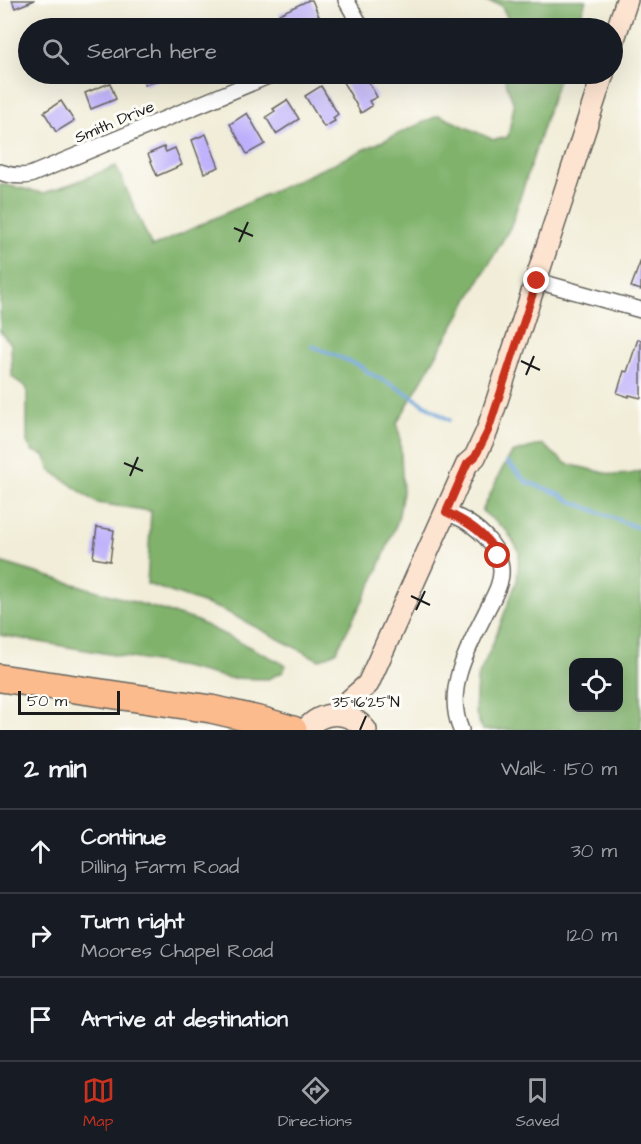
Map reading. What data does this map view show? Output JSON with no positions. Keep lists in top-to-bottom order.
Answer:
{
  "streets": {
    "street": ["Smith Drive"]
  },
  "scale_bar": "50 m",
  "page": {
    "search": "Search here",
    "scale": "50 m",
    "heading": ["2 min", "Walk · 150 m"],
    "list": [
      ["Continue", "Dilling Farm Road", "30 m"],
      ["Turn right", "Moores Chapel Road", "120 m"],
      "Arrive at destination"
    ],
    "nav": ["Map", "Directions", "Saved"]
  },
  "coordinates": ["35°16'25\"N"]
}
